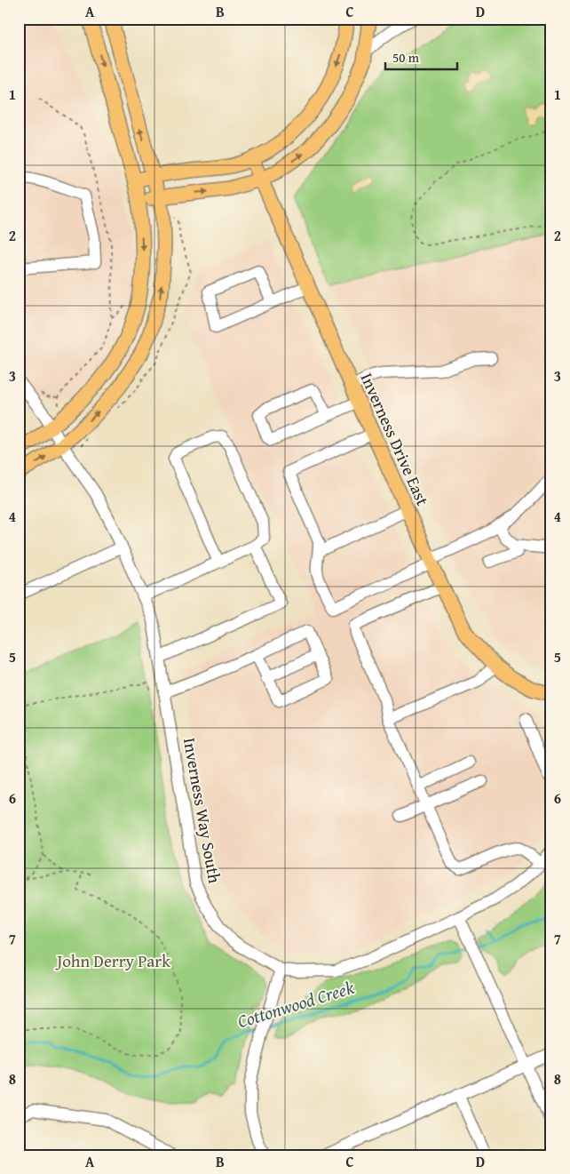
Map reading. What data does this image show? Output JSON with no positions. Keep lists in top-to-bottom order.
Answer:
{
  "streets": {
    "main road": ["Inverness Drive East"],
    "street": ["Inverness Way South"]
  },
  "water": ["Cottonwood Creek"],
  "parks": ["John Derry Park"],
  "scale_bar": "50 m",
  "grid": {
    "columns": [
      "A",
      "B",
      "C",
      "D"
    ],
    "rows": [
      "1",
      "2",
      "3",
      "4",
      "5",
      "6",
      "7",
      "8"
    ]
  }
}
